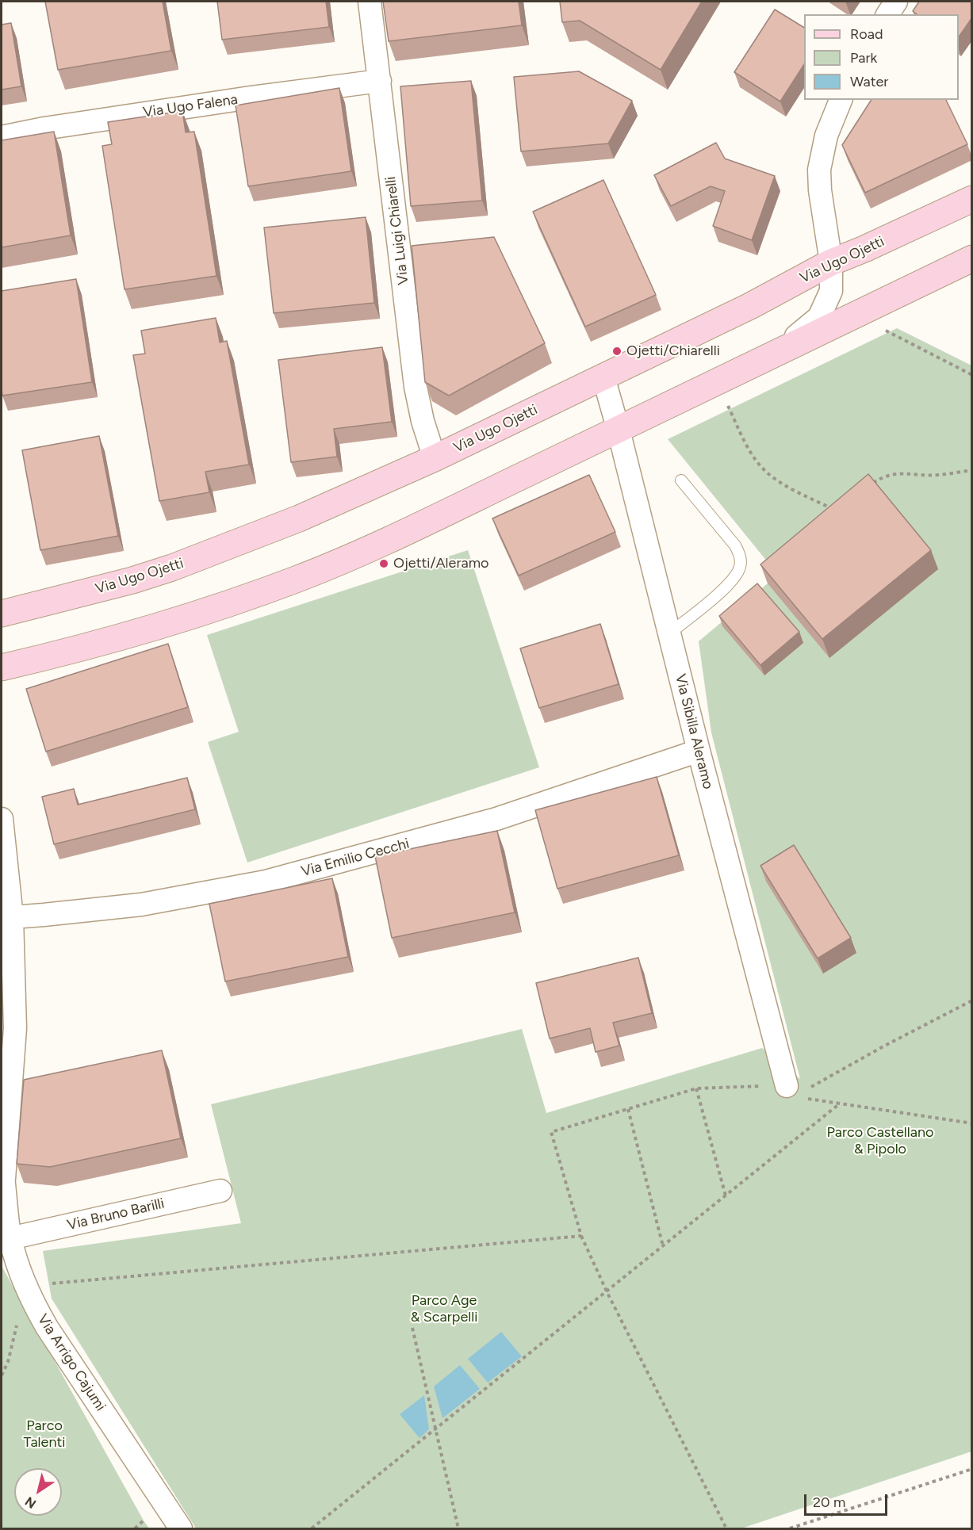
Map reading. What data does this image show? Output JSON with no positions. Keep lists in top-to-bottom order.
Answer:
{
  "streets": {
    "main road": ["Via Ugo Ojetti"],
    "street": [
      "Via Ugo Falena",
      "Via Luigi Chiarelli",
      "Via Sibilla Aleramo",
      "Via Emilio Cecchi",
      "Via Bruno Barilli",
      "Via Arrigo Cajumi"
    ]
  },
  "crossings": [
    ["Via Ugo Falena", "Via Luigi Chiarelli"],
    ["Via Luigi Chiarelli", "Via Ugo Ojetti"],
    ["Via Ugo Ojetti", "Via Sibilla Aleramo"],
    ["Via Sibilla Aleramo", "Via Emilio Cecchi"],
    ["Via Emilio Cecchi", "Via Arrigo Cajumi"],
    ["Via Bruno Barilli", "Via Arrigo Cajumi"]
  ],
  "parks": ["Parco Castellano & Pipolo", "Parco Age & Scarpelli", "Parco Talenti"],
  "places": ["Ojetti/Chiarelli", "Ojetti/Aleramo"],
  "legend": ["Road", "Park", "Water"],
  "scale_bar": "20 m",
  "north": "bottom left"
}
